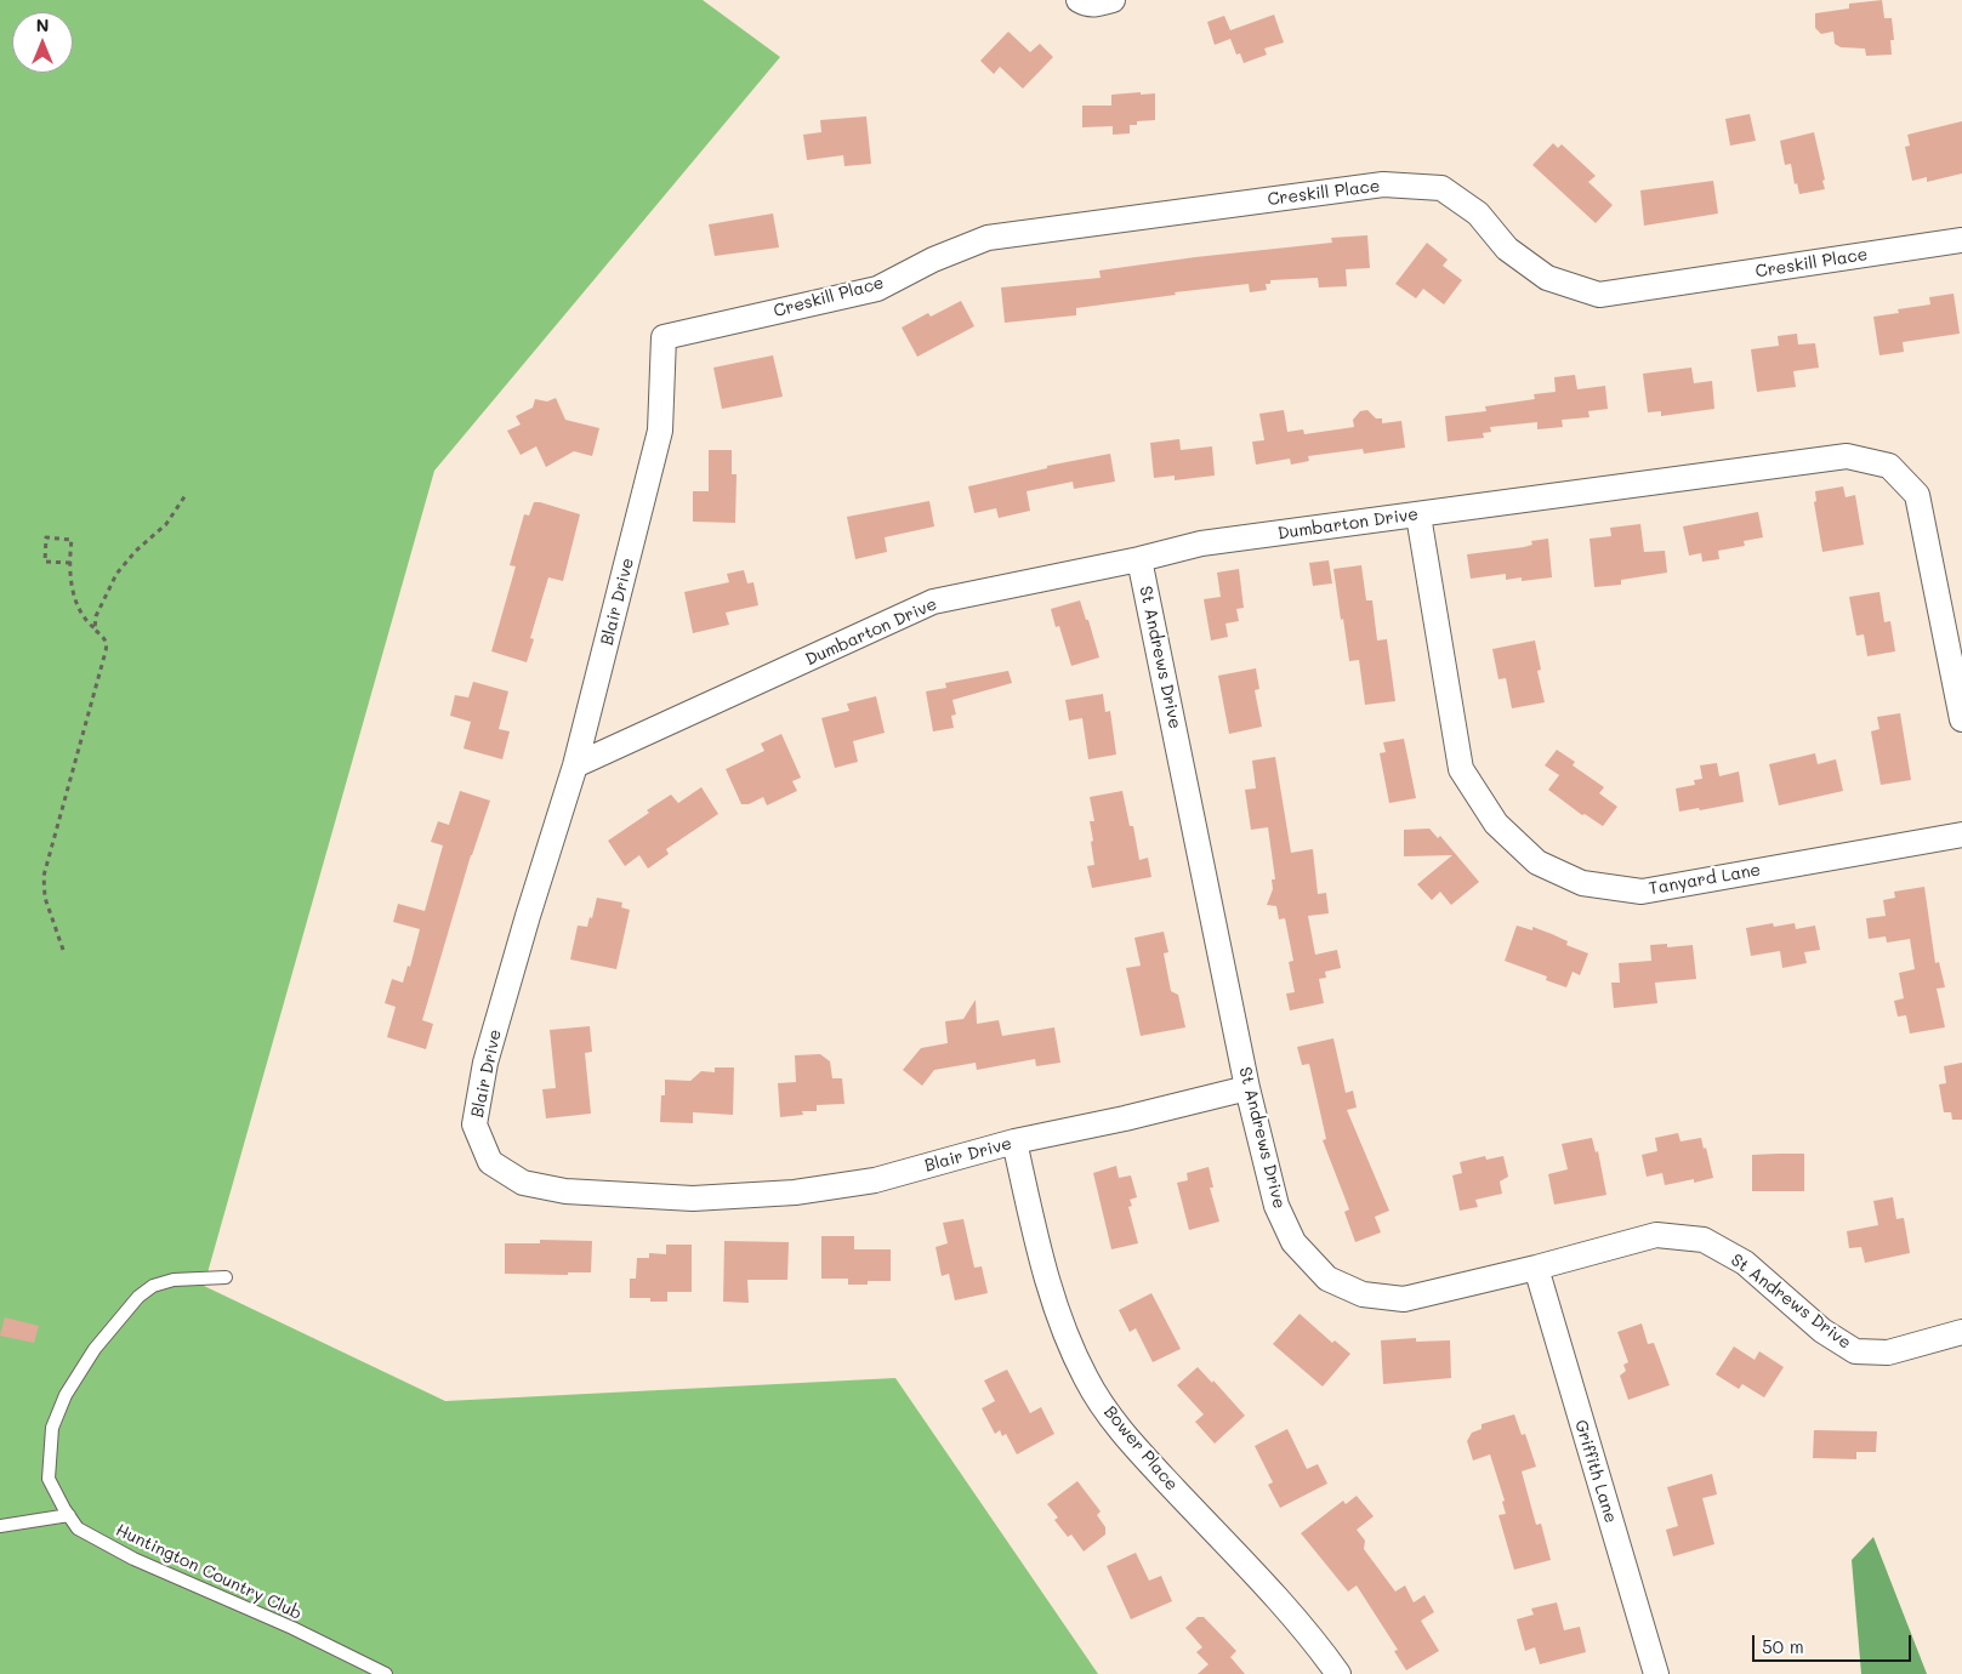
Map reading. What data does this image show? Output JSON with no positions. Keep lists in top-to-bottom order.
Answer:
{
  "streets": {
    "street": [
      "Creskill Place",
      "Dumbarton Drive",
      "Blair Drive",
      "St Andrews Drive",
      "Tanyard Lane",
      "Bower Place",
      "Griffith Lane"
    ],
    "lane": ["Huntington Country Club"]
  },
  "crossings": [
    ["Creskill Place", "Blair Drive"],
    ["Dumbarton Drive", "Blair Drive"],
    ["Dumbarton Drive", "St Andrews Drive"],
    ["Dumbarton Drive", "Tanyard Lane"],
    ["Blair Drive", "St Andrews Drive"],
    ["Blair Drive", "Bower Place"],
    ["St Andrews Drive", "Griffith Lane"]
  ],
  "scale_bar": "50 m",
  "north": "top"
}
